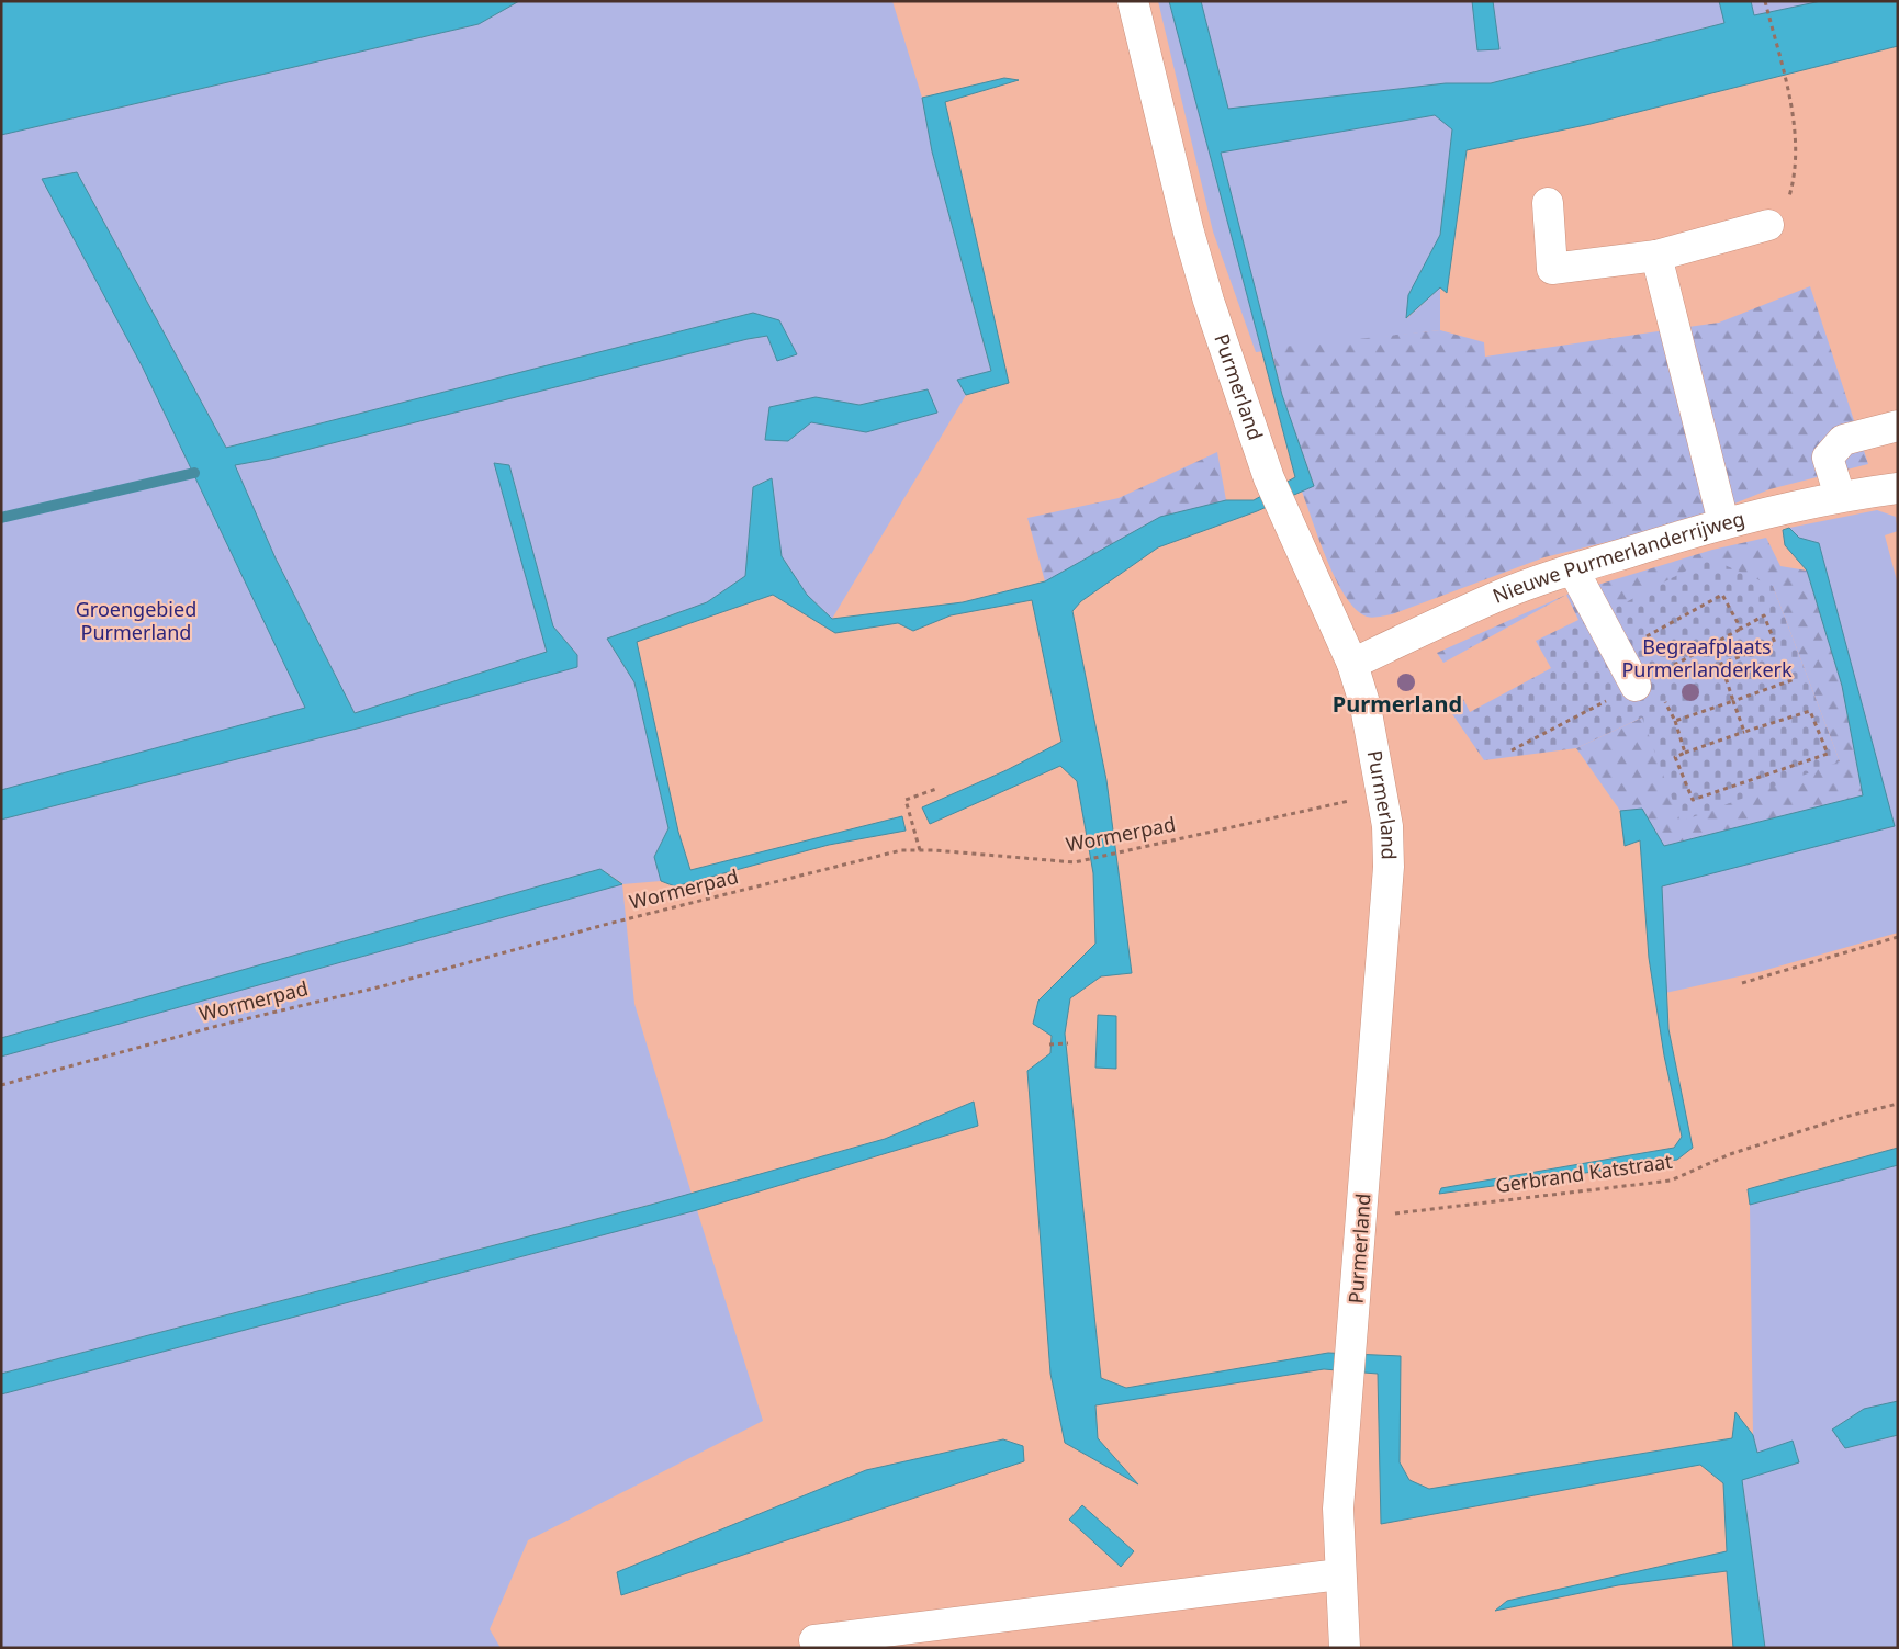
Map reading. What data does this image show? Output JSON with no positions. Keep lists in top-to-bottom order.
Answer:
{
  "streets": {
    "street": ["Purmerland", "Nieuwe Purmerlanderrijweg"],
    "path": ["Wormerpad", "Gerbrand Katstraat"]
  },
  "crossings": [
    ["Purmerland", "Nieuwe Purmerlanderrijweg"],
    ["Purmerland", "Wormerpad"],
    ["Purmerland", "Gerbrand Katstraat"]
  ],
  "districts": ["Purmerland"],
  "parks": ["Groengebied Purmerland", "Begraafplaats Purmerlanderkerk"]
}
